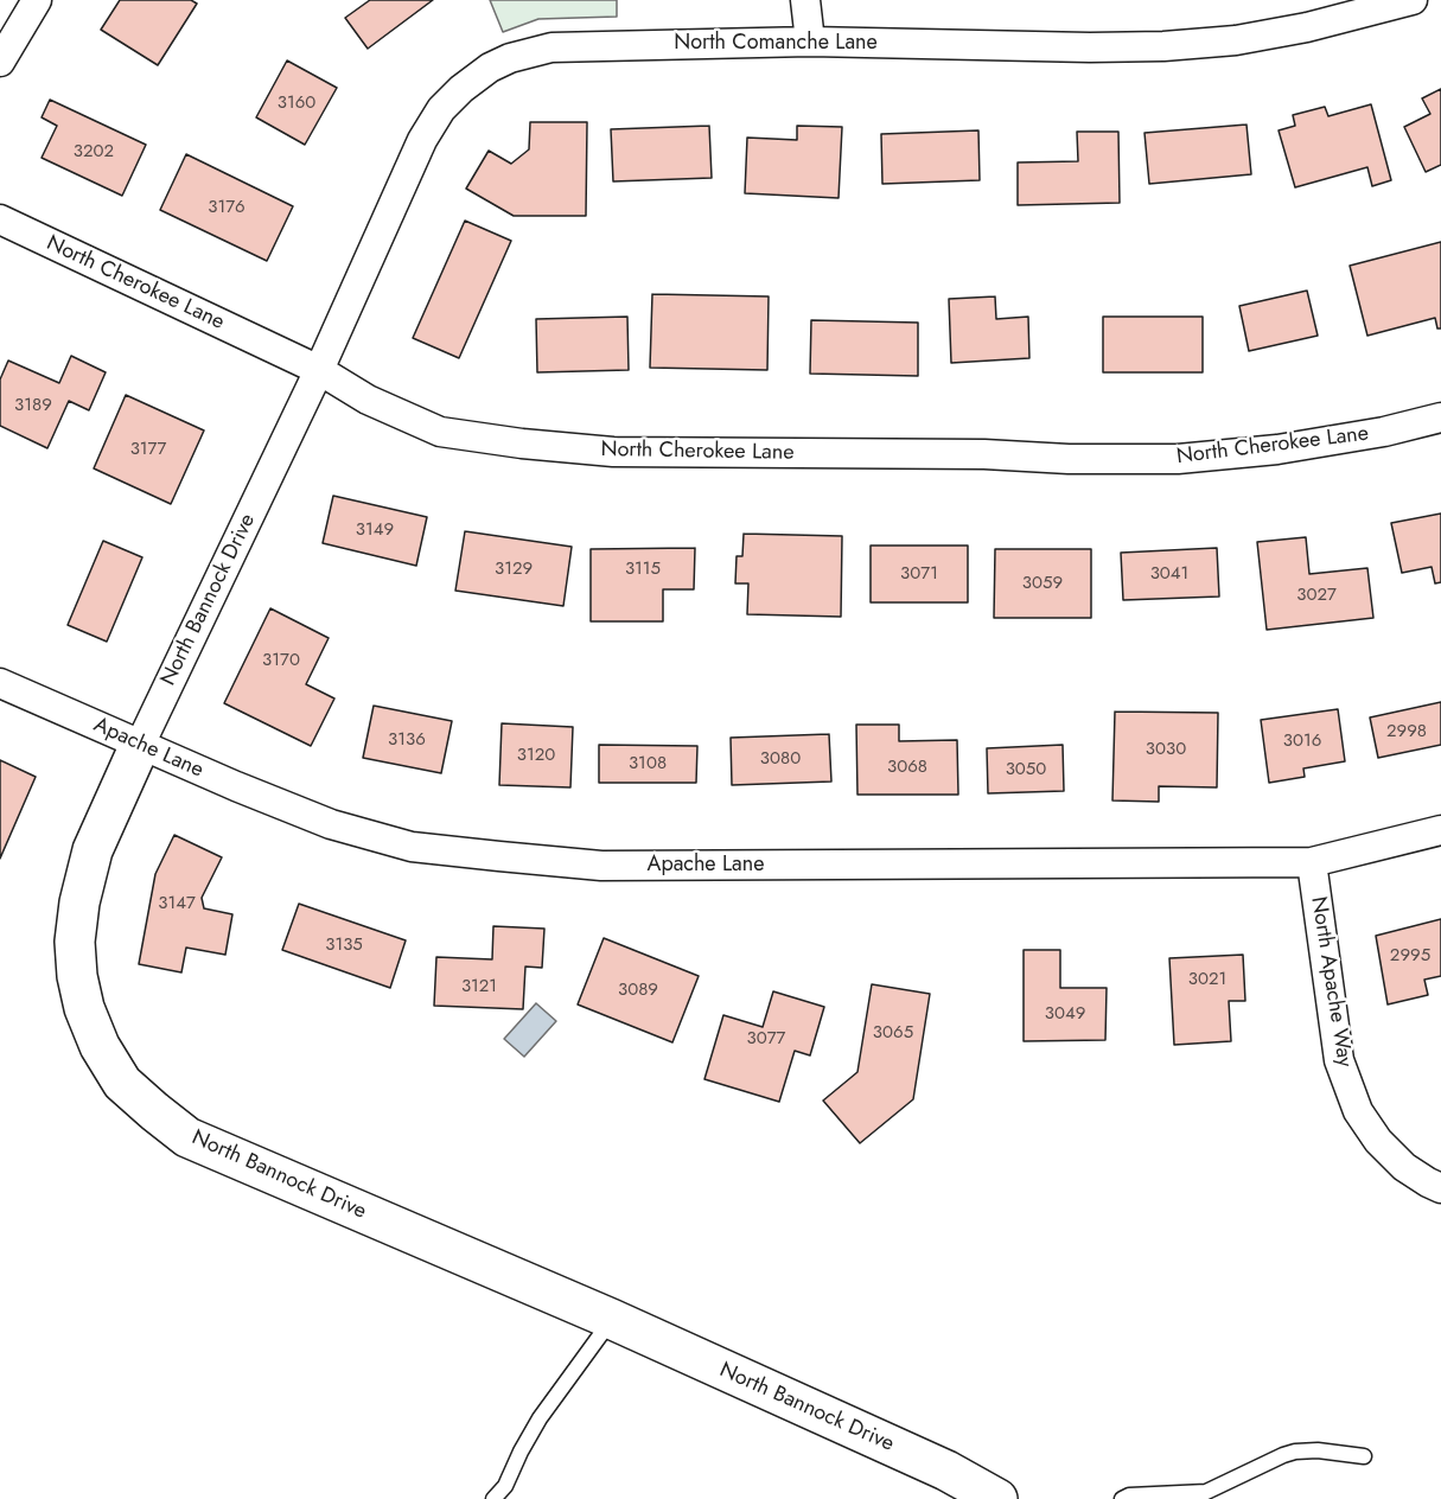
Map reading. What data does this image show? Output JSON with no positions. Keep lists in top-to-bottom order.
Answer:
{
  "streets": {
    "street": [
      "North Comanche Lane",
      "North Cherokee Lane",
      "North Bannock Drive",
      "Apache Lane",
      "North Apache Way"
    ]
  },
  "crossings": [
    ["North Comanche Lane", "North Cherokee Lane"],
    ["North Comanche Lane", "North Bannock Drive"],
    ["North Cherokee Lane", "North Bannock Drive"],
    ["North Bannock Drive", "Apache Lane"],
    ["Apache Lane", "North Apache Way"]
  ],
  "house_numbers": [
    "3160",
    "3202",
    "3176",
    "3189",
    "3177",
    "3149",
    "3129",
    "3115",
    "3071",
    "3041",
    "3059",
    "3027",
    "3170",
    "2998",
    "3136",
    "3016",
    "3030",
    "3120",
    "3080",
    "3108",
    "3068",
    "3050",
    "3147",
    "3135",
    "2995",
    "3021",
    "3121",
    "3089",
    "3049",
    "3065",
    "3077"
  ]
}
